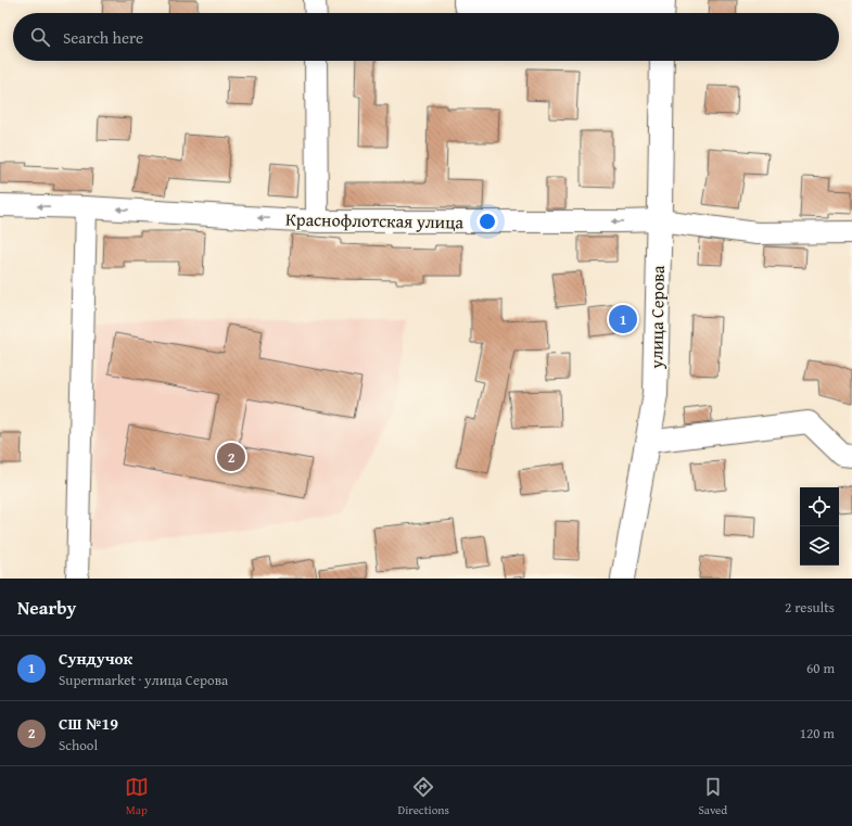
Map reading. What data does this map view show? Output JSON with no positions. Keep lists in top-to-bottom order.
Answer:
{
  "streets": {
    "main road": ["улица Серова"],
    "street": ["Краснофлотская улица"]
  },
  "crossings": [
    ["Краснофлотская улица", "улица Серова"]
  ],
  "one_way": ["Краснофлотская улица"],
  "page": {
    "search": "Search here",
    "pins": ["1", "2"],
    "heading": ["Nearby", "2 results"],
    "list": [
      {
        "mark": "1",
        "name": "Сундучок",
        "note": "Supermarket · улица Серова",
        "value": "60 m"
      },
      {
        "mark": "2",
        "name": "СШ №19",
        "note": "School",
        "value": "120 m"
      }
    ],
    "nav": ["Map", "Directions", "Saved"]
  }
}
